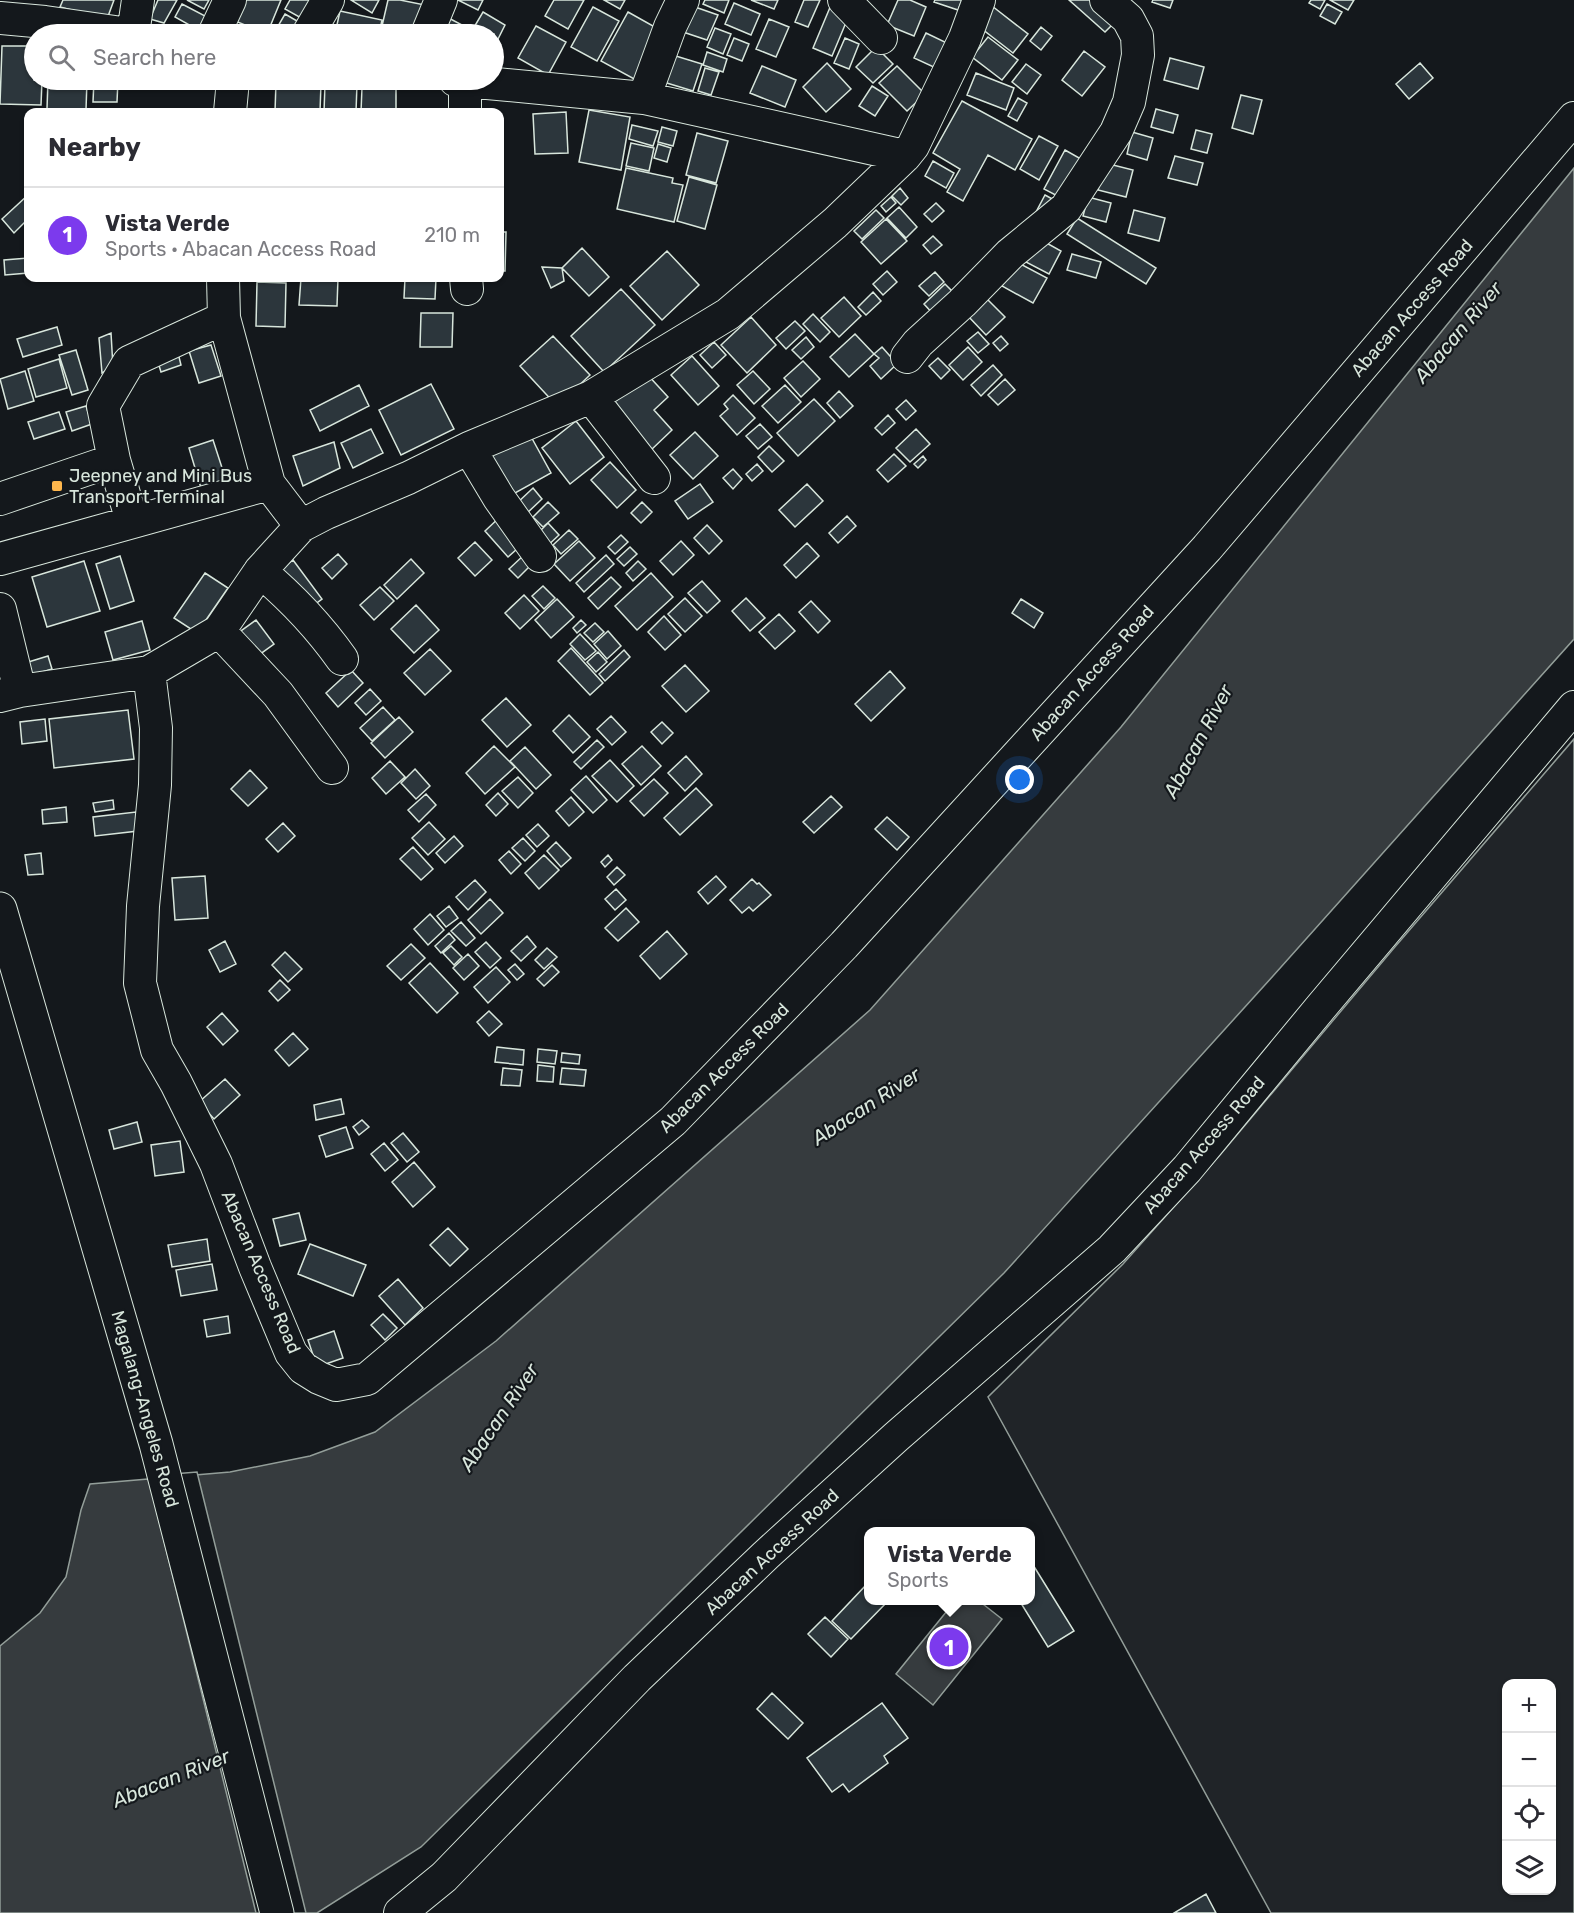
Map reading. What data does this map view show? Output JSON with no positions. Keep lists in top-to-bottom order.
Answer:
{
  "streets": {
    "main road": ["Magalang-Angeles Road"],
    "street": ["Abacan Access Road"]
  },
  "water": ["Abacan River"],
  "places": {
    "transit": ["Jeepney and Mini Bus Transport Terminal"]
  },
  "page": {
    "search": "Search here",
    "heading": "Nearby",
    "list": [
      {
        "mark": "1",
        "name": "Vista Verde",
        "note": "Sports · Abacan Access Road",
        "value": "210 m"
      }
    ],
    "popup": ["Vista Verde", "Sports"],
    "pins": "1",
    "map_buttons": ["+", "−"]
  }
}
